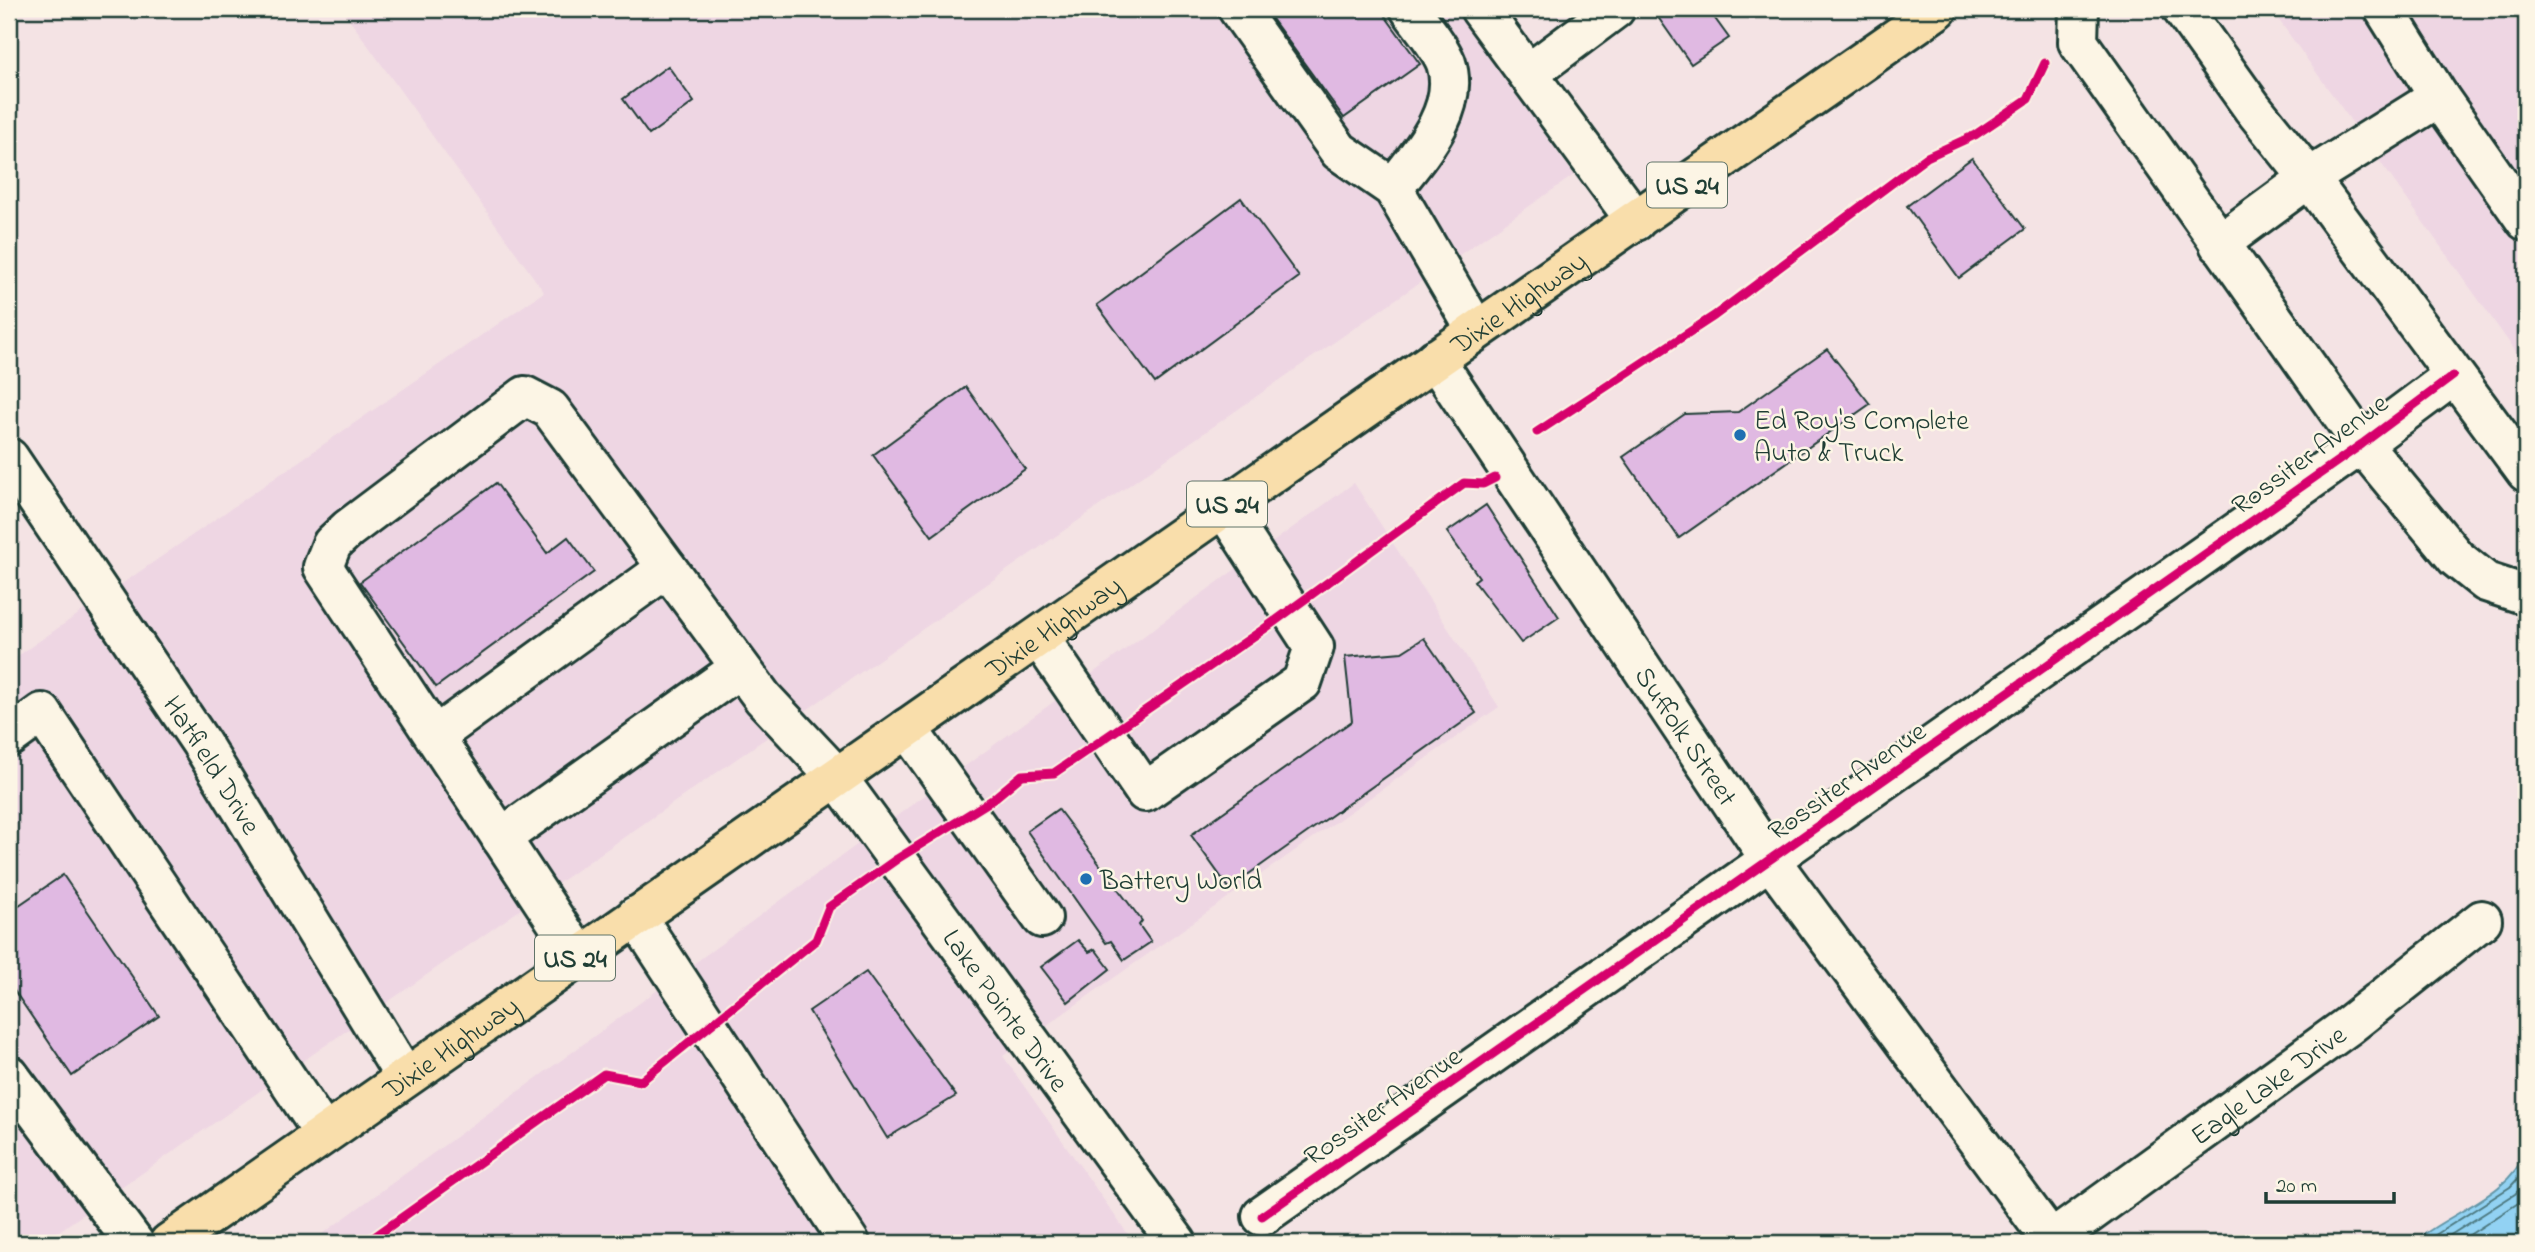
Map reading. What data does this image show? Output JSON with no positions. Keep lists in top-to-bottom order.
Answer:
{
  "streets": {
    "main road": ["US 24", "Dixie Highway"],
    "street": [
      "Rossiter Avenue",
      "Suffolk Street",
      "Hatfield Drive",
      "Lake Pointe Drive",
      "Eagle Lake Drive"
    ]
  },
  "crossings": [
    ["Dixie Highway", "Suffolk Street"],
    ["Dixie Highway", "Hatfield Drive"],
    ["Dixie Highway", "Lake Pointe Drive"],
    ["Rossiter Avenue", "Suffolk Street"],
    ["Suffolk Street", "Eagle Lake Drive"]
  ],
  "places": ["Ed Roy's Complete Auto & Truck", "Battery World"],
  "scale_bar": "20 m"
}
